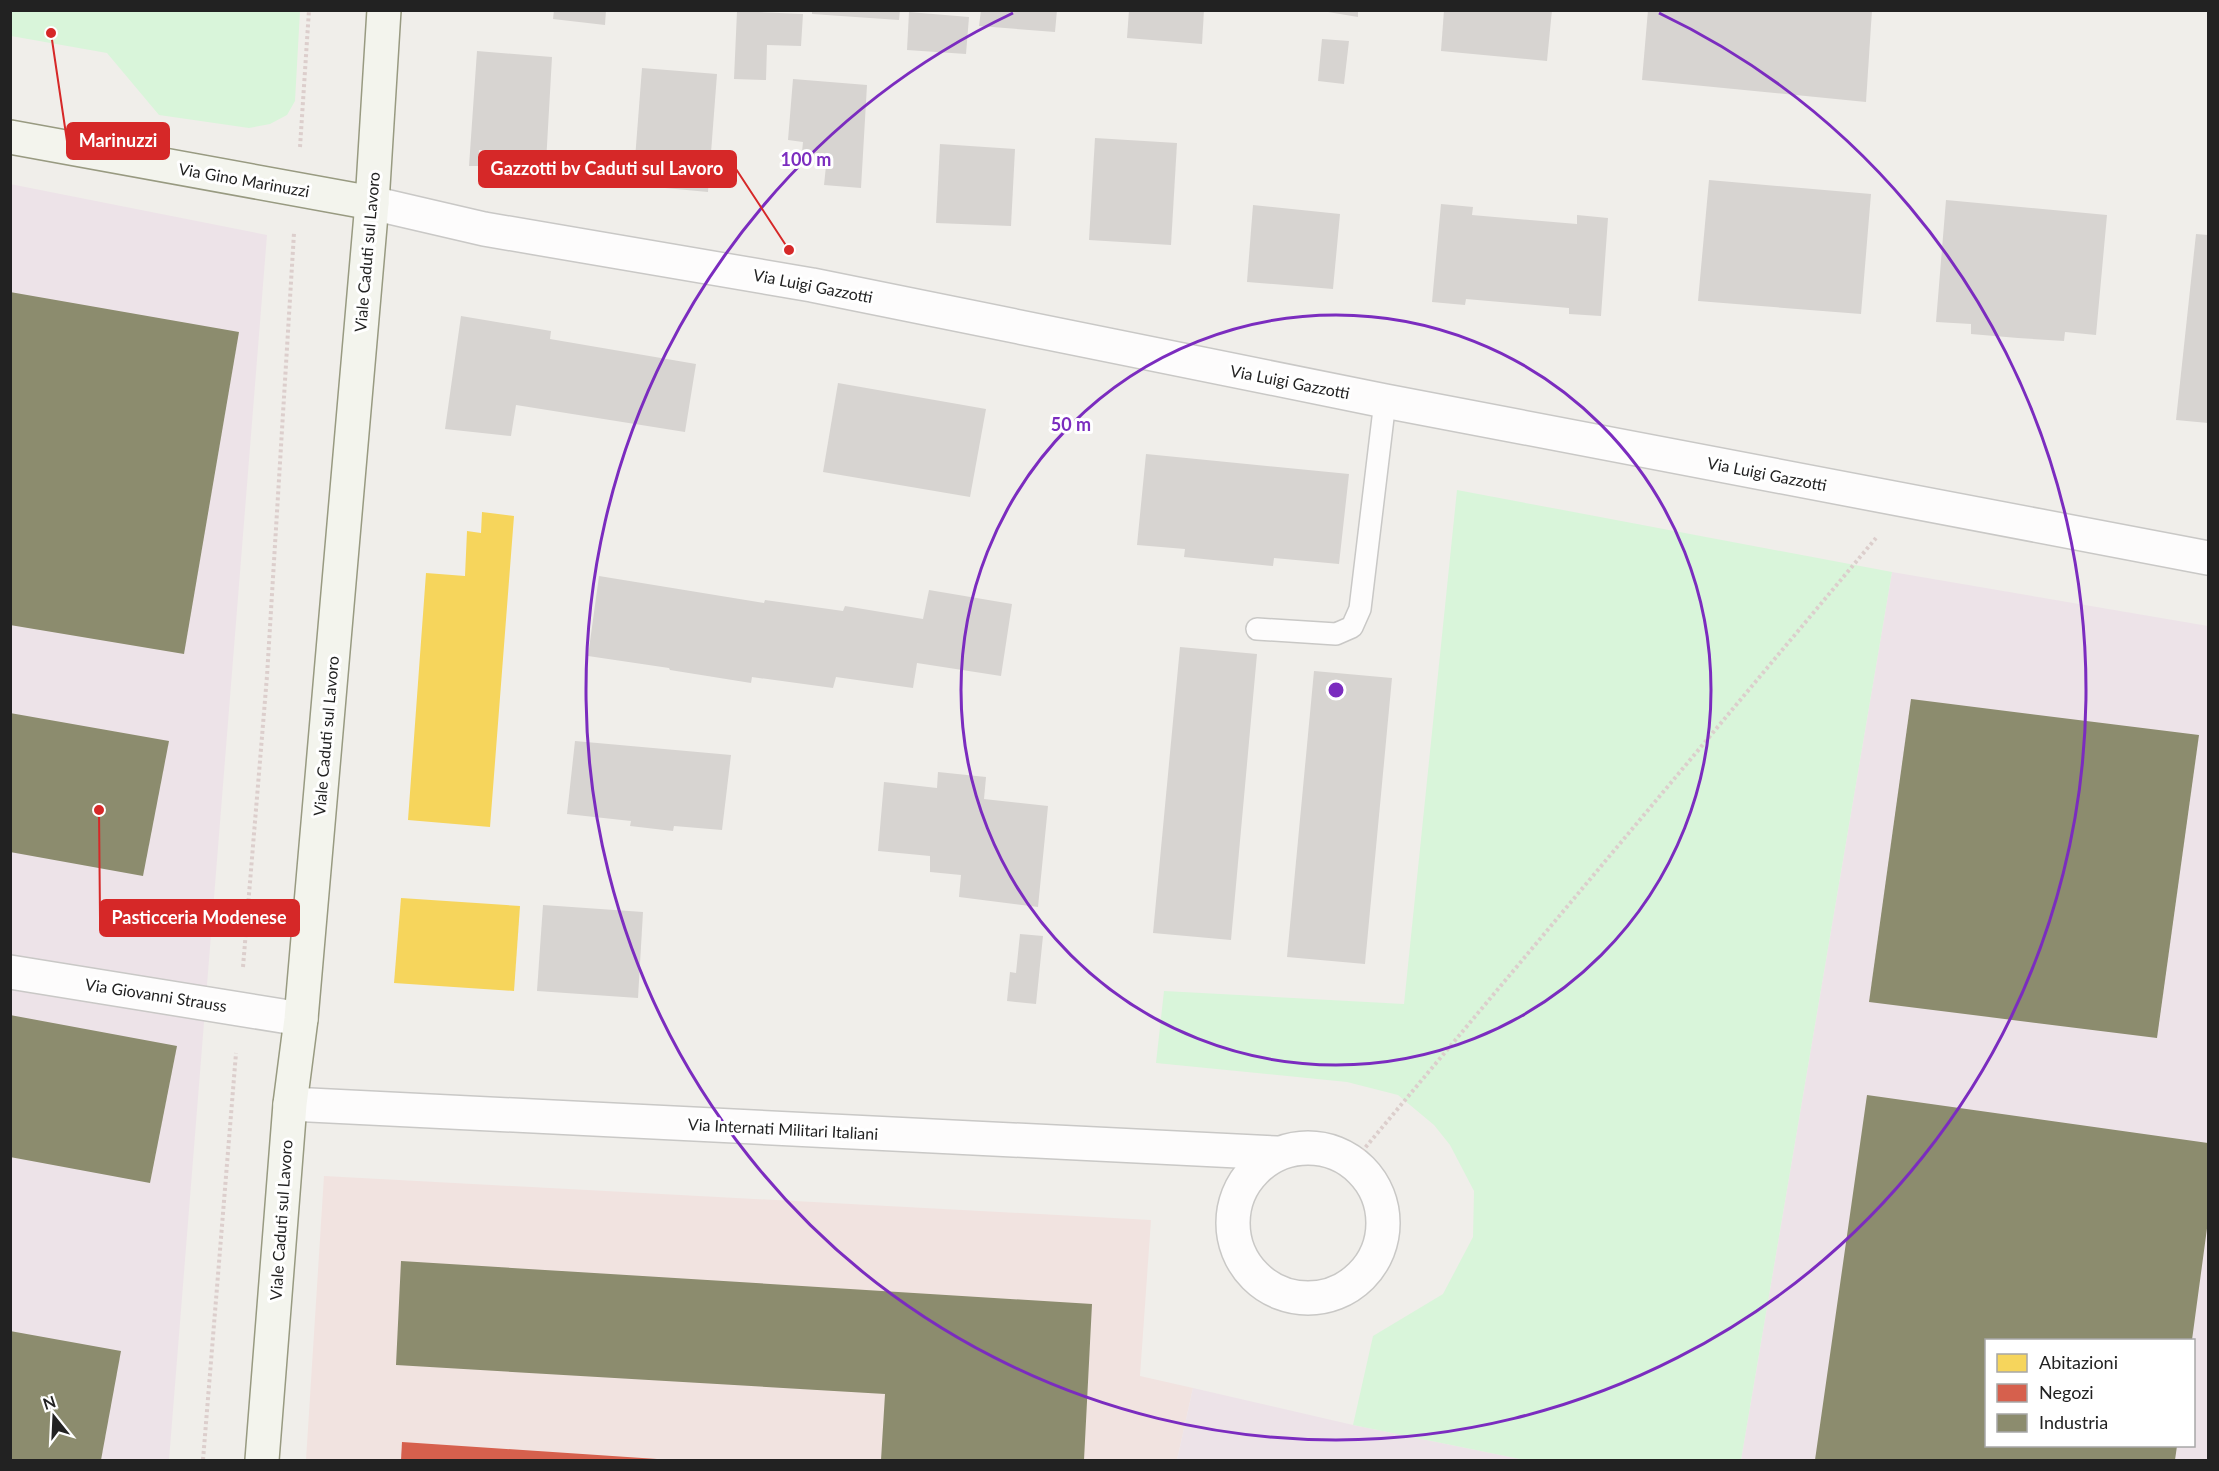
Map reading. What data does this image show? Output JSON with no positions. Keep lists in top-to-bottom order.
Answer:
{
  "streets": {
    "street": [
      "Via Gino Marinuzzi",
      "Viale Caduti sul Lavoro",
      "Via Luigi Gazzotti",
      "Via Giovanni Strauss",
      "Via Internati Militari Italiani"
    ]
  },
  "crossings": [
    ["Via Gino Marinuzzi", "Viale Caduti sul Lavoro"],
    ["Via Gino Marinuzzi", "Via Luigi Gazzotti"],
    ["Viale Caduti sul Lavoro", "Via Luigi Gazzotti"],
    ["Viale Caduti sul Lavoro", "Via Giovanni Strauss"],
    ["Viale Caduti sul Lavoro", "Via Internati Militari Italiani"]
  ],
  "places": ["Marinuzzi", "Gazzotti bv Caduti sul Lavoro", "Pasticceria Modenese"],
  "legend": ["Abitazioni", "Negozi", "Industria"],
  "north": "top",
  "rings": ["100 m", "50 m"]
}
